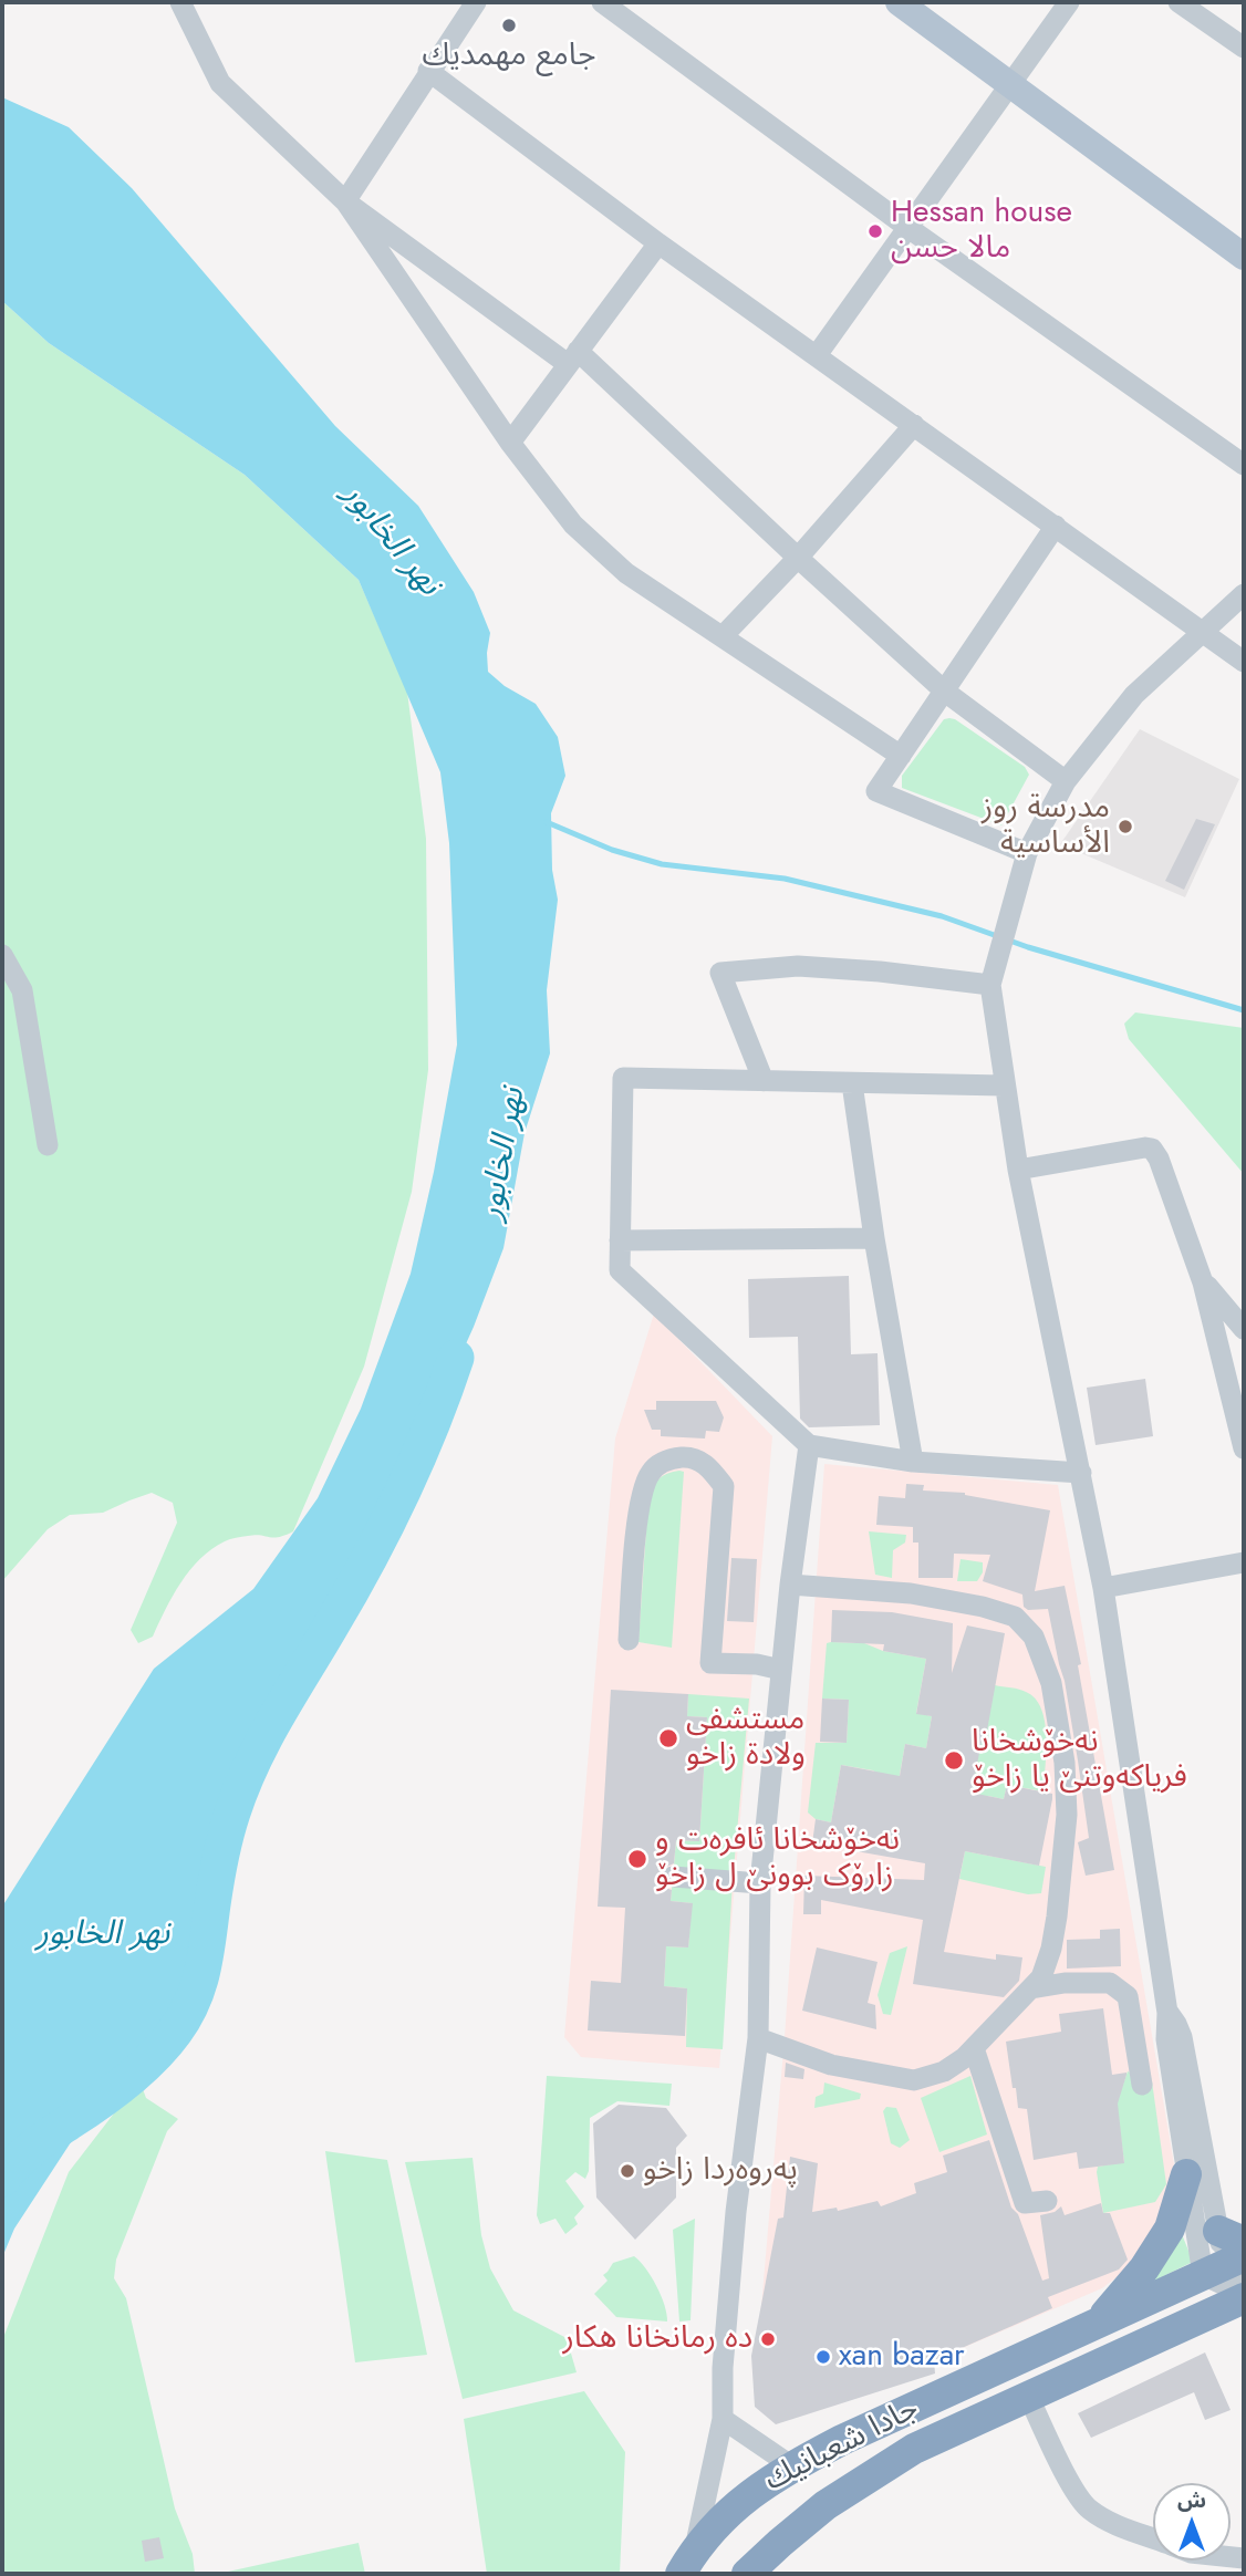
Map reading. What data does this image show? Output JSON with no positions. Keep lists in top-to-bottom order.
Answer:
{
  "streets": {
    "highway": ["جادا شعبانيك"]
  },
  "water": ["نهر الخابور"],
  "places": [
    "جامع مهمديك",
    "Hessan house مالا حسن",
    "مدرسة روز الأساسية",
    "مستشفى ولادة زاخو",
    "نه‌خۆشخانا فرياكه‌وتنێ يا زاخۆ",
    "نەخۆشخانا ئافرەت و زارۆک بوونێ ل زاخۆ",
    "په‌روه‌ردا زاخو",
    "ده رمانخانا هكار",
    "xan bazar"
  ],
  "north": "top"
}
